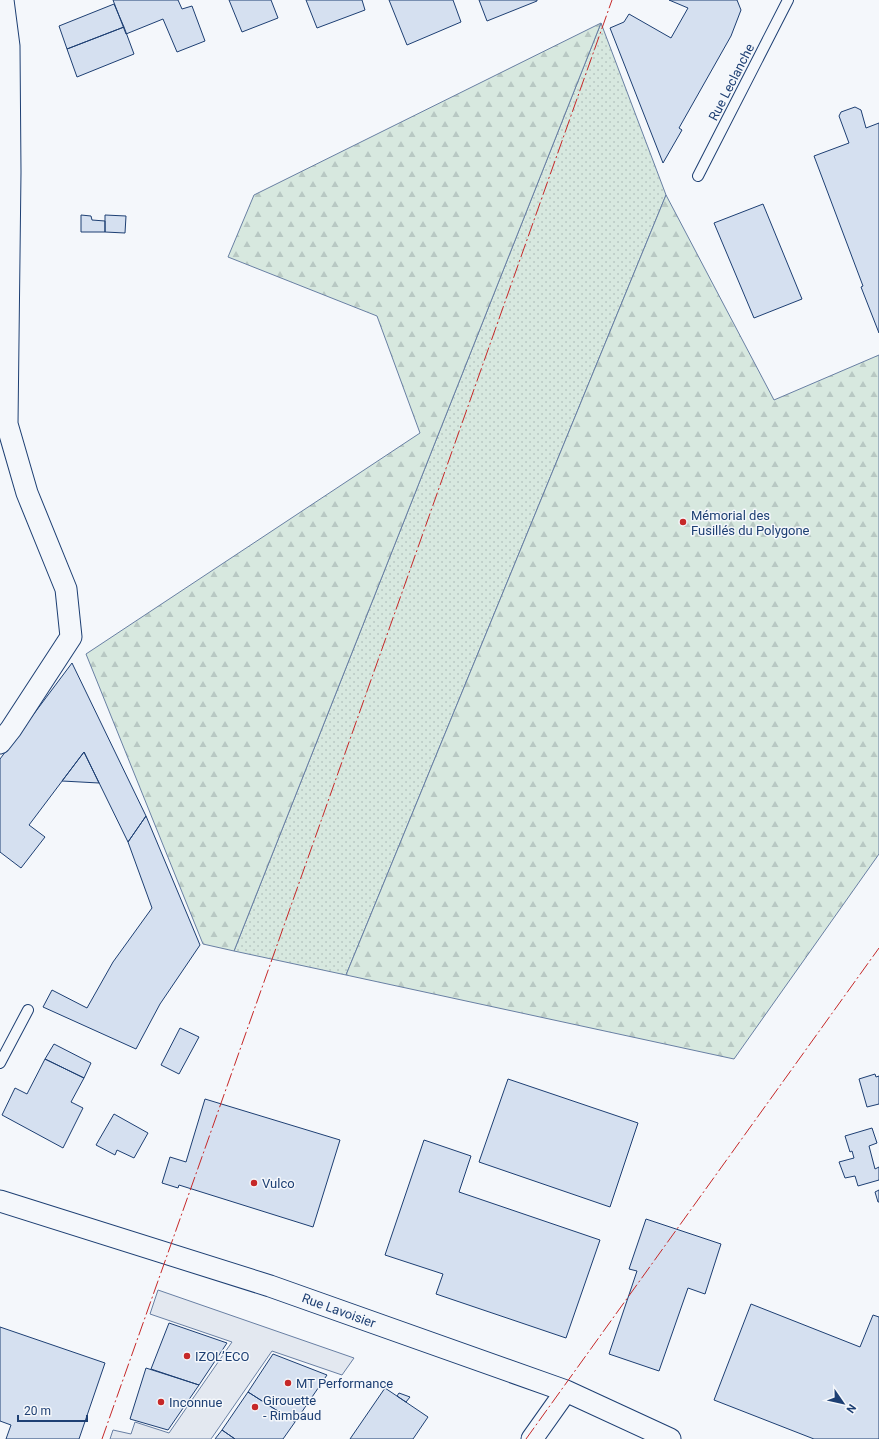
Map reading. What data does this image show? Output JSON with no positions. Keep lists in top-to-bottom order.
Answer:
{
  "streets": {
    "street": ["Rue Lavoisier"],
    "lane": ["Rue Leclanche"]
  },
  "places": [
    "Mémorial des Fusillés du Polygone",
    "Vulco",
    "IZOL’ECO",
    "MT Performance",
    "Inconnue",
    "Girouette - Rimbaud"
  ],
  "scale_bar": "20 m",
  "north": "bottom right"
}
